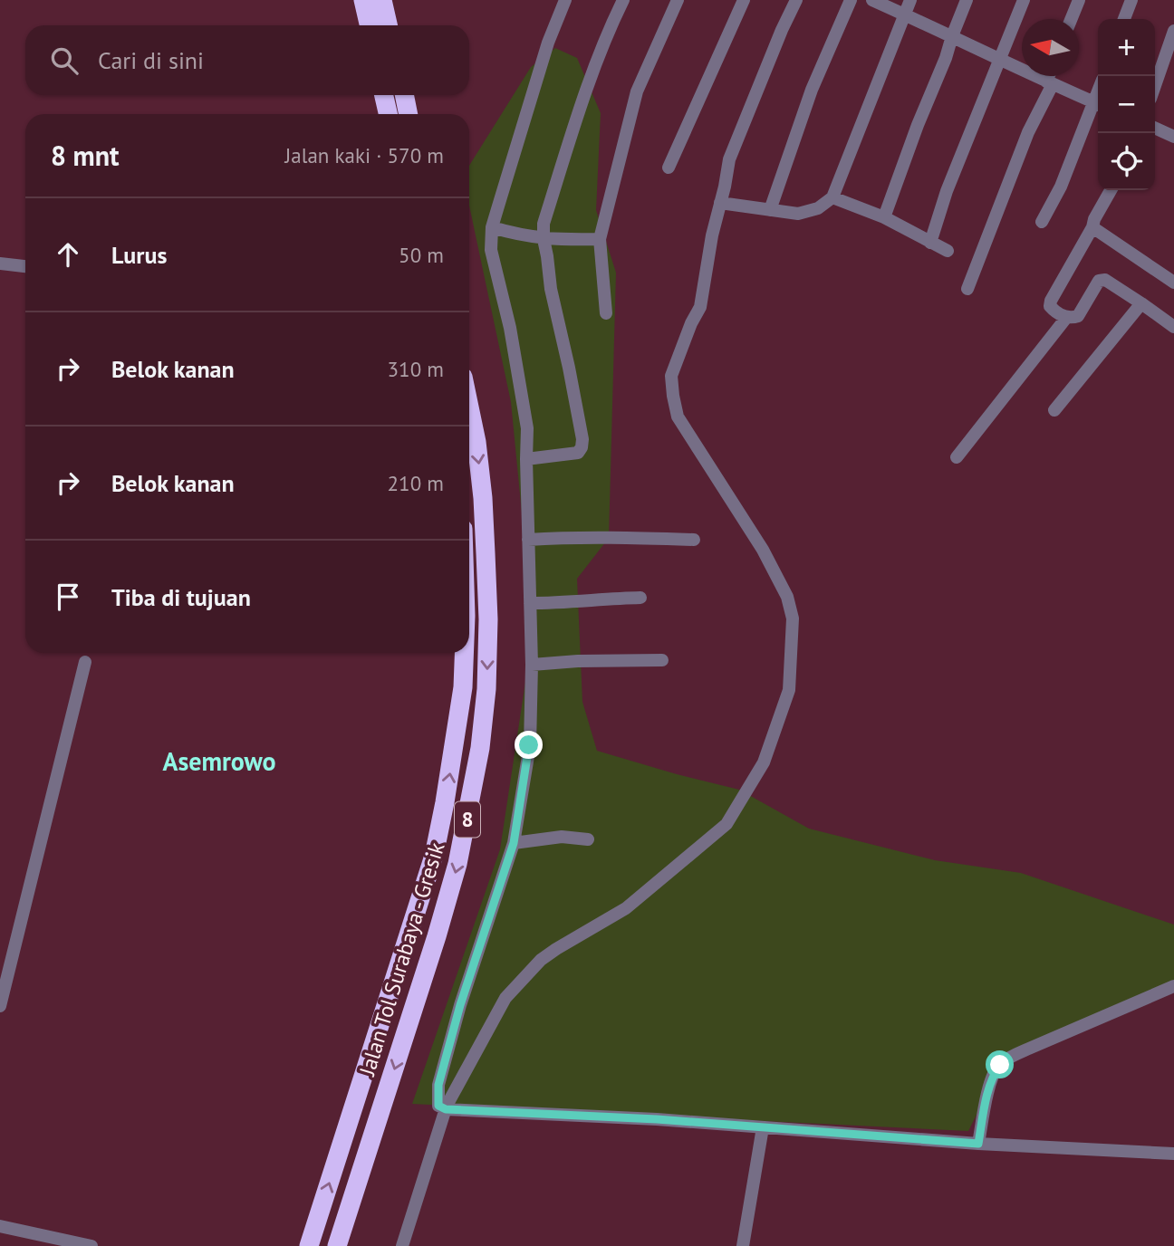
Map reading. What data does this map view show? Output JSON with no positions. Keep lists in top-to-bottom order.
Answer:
{
  "streets": {
    "highway": ["8", "Jalan Tol Surabaya - Gresik"]
  },
  "districts": ["Asemrowo"],
  "north": "left",
  "page": {
    "map_buttons": ["+", "−"],
    "search": "Cari di sini",
    "heading": ["8 mnt", "Jalan kaki · 570 m"],
    "list": [
      ["Lurus", "50 m"],
      ["Belok kanan", "310 m"],
      ["Belok kanan", "210 m"],
      "Tiba di tujuan"
    ]
  }
}
